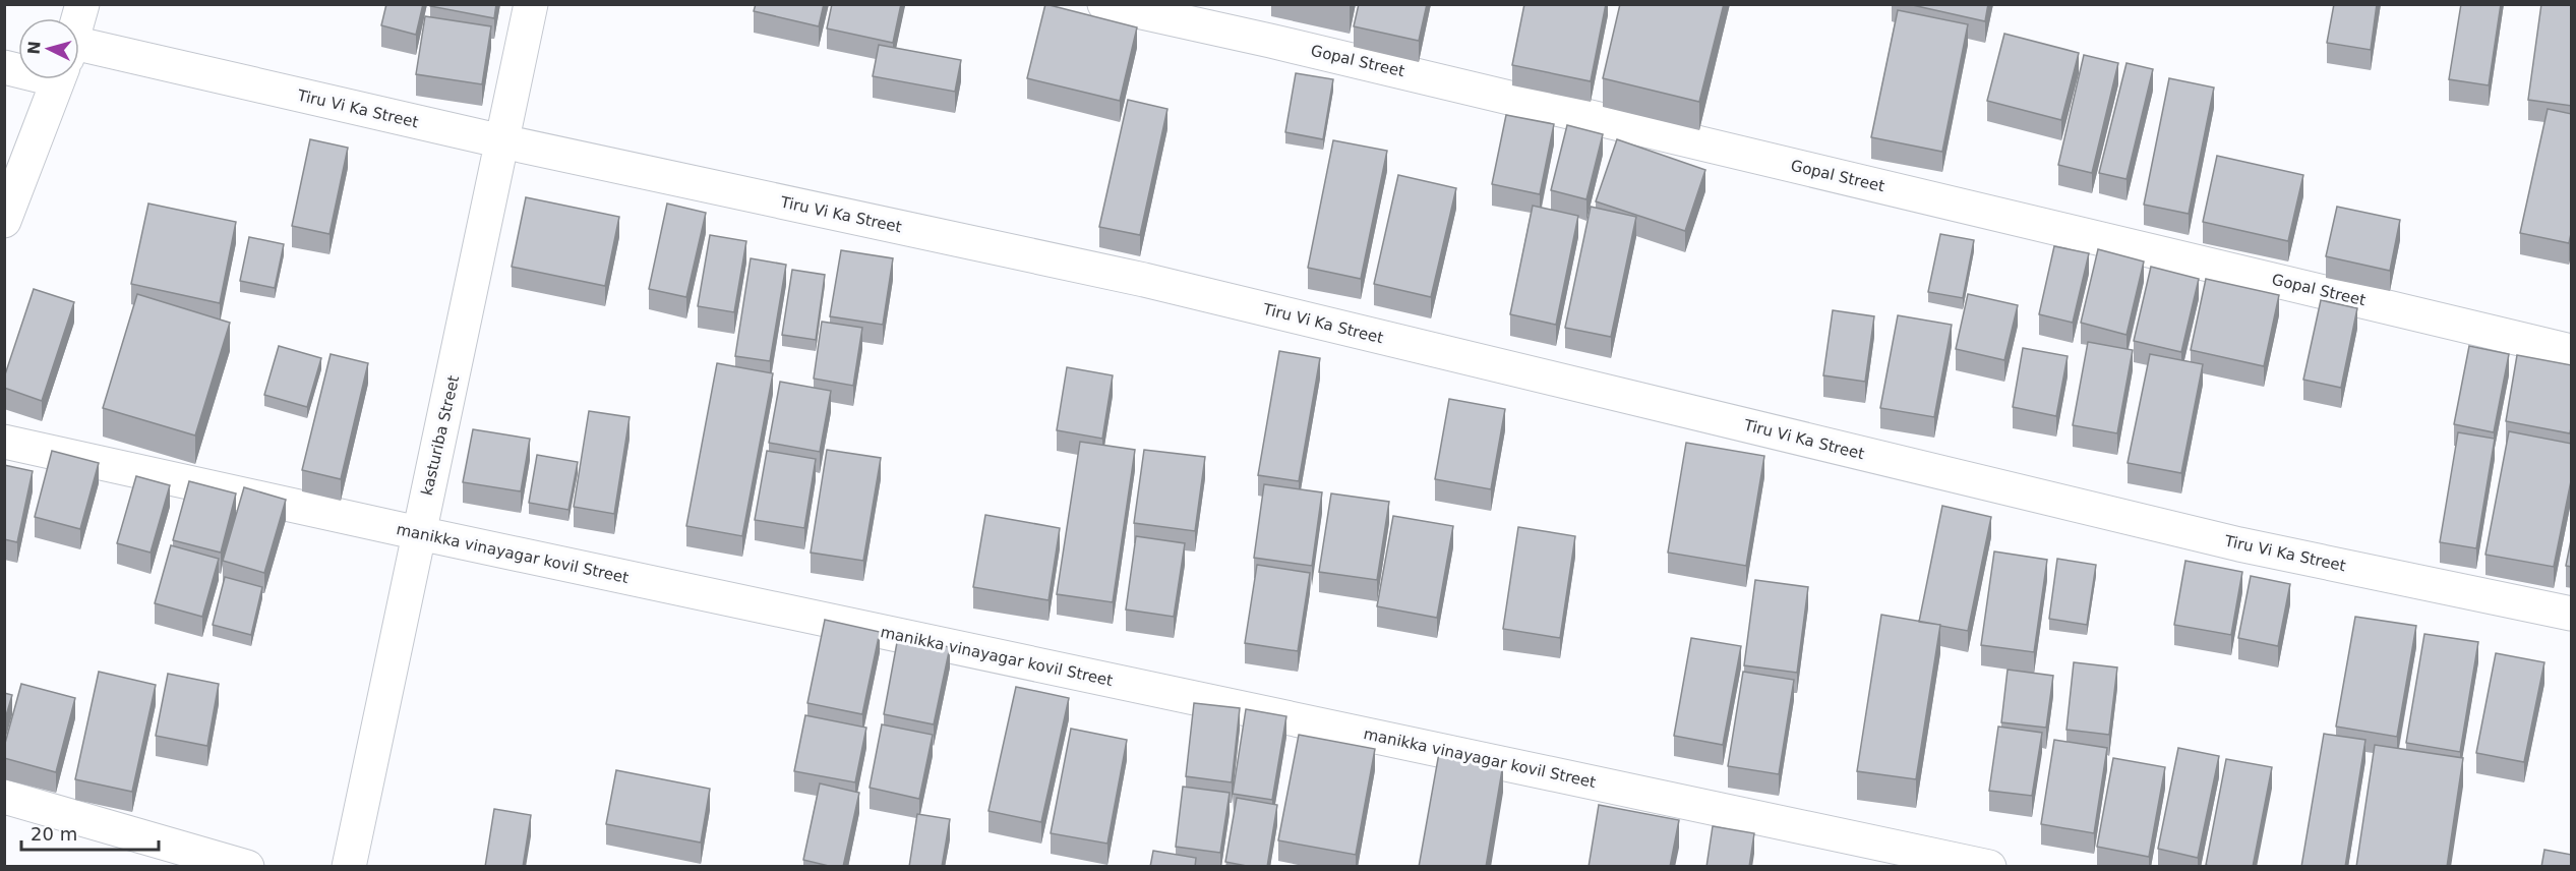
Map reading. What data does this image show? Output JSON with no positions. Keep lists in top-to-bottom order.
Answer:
{
  "streets": {
    "street": [
      "Gopal Street",
      "Tiru Vi Ka Street",
      "kasturiba Street",
      "manikka vinayagar kovil Street"
    ]
  },
  "crossings": [
    ["Tiru Vi Ka Street", "kasturiba Street"],
    ["kasturiba Street", "manikka vinayagar kovil Street"]
  ],
  "scale_bar": "20 m",
  "north": "left"
}
